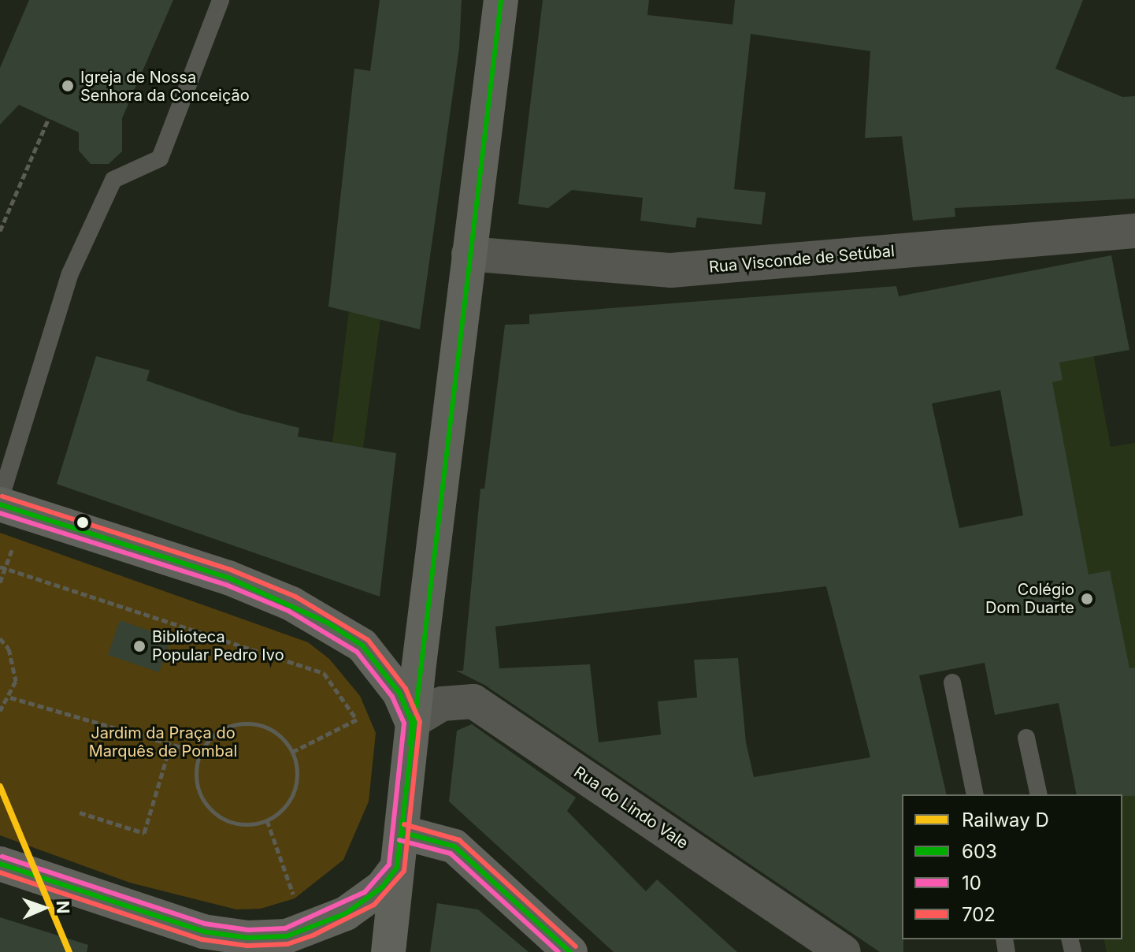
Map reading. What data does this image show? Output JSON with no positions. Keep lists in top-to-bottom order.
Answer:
{
  "streets": {
    "street": ["Rua Visconde de Setúbal", "Rua do Lindo Vale"]
  },
  "parks": ["Jardim da Praça do Marquês de Pombal"],
  "places": ["Igreja de Nossa Senhora da Conceição", "Colégio Dom Duarte", "Biblioteca Popular Pedro Ivo"],
  "lines": [
    "transit line 603",
    "transit line 702",
    "transit line 10",
    "rail line D"
  ],
  "legend": [
    "Railway D",
    "603",
    "10",
    "702"
  ],
  "north": "right"
}
